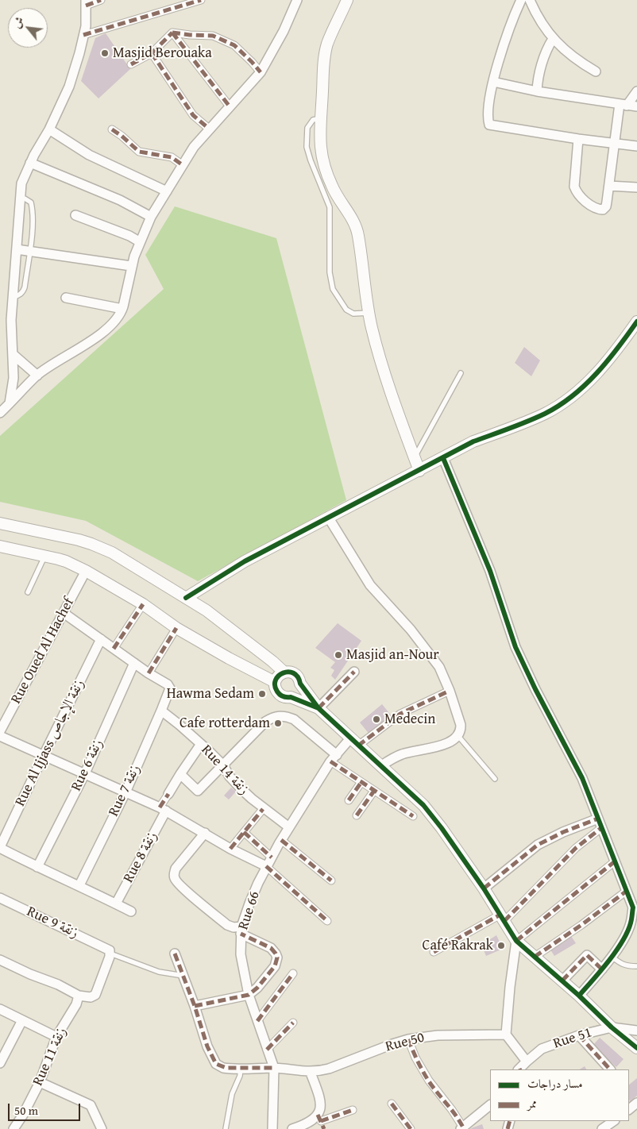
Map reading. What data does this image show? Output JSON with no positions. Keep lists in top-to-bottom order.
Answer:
{
  "streets": {
    "street": [
      "Rue Oued Al Hachef",
      "Rue Al Ijjass زنقة الإجاص",
      "Rue 6 زنقة",
      "Rue 14 زنقة",
      "Rue 7 زنقة",
      "Rue 8 زنقة",
      "Rue 66",
      "Rue 9 زنقة",
      "Rue 51",
      "Rue 50",
      "Rue 11 زنقة"
    ]
  },
  "crossings": [
    ["Rue 14 زنقة", "Rue 7 زنقة"],
    ["Rue 14 زنقة", "Rue 66"],
    ["Rue 66", "Rue 50"]
  ],
  "places": [
    "Masjid Berouaka",
    "Masjid an-Nour",
    "Hawma Sedam",
    "Medecin",
    "Cafe rotterdam",
    "Café Rakrak"
  ],
  "legend": ["مسار دراجات", "ممر"],
  "scale_bar": "50 m",
  "north": "top left"
}
